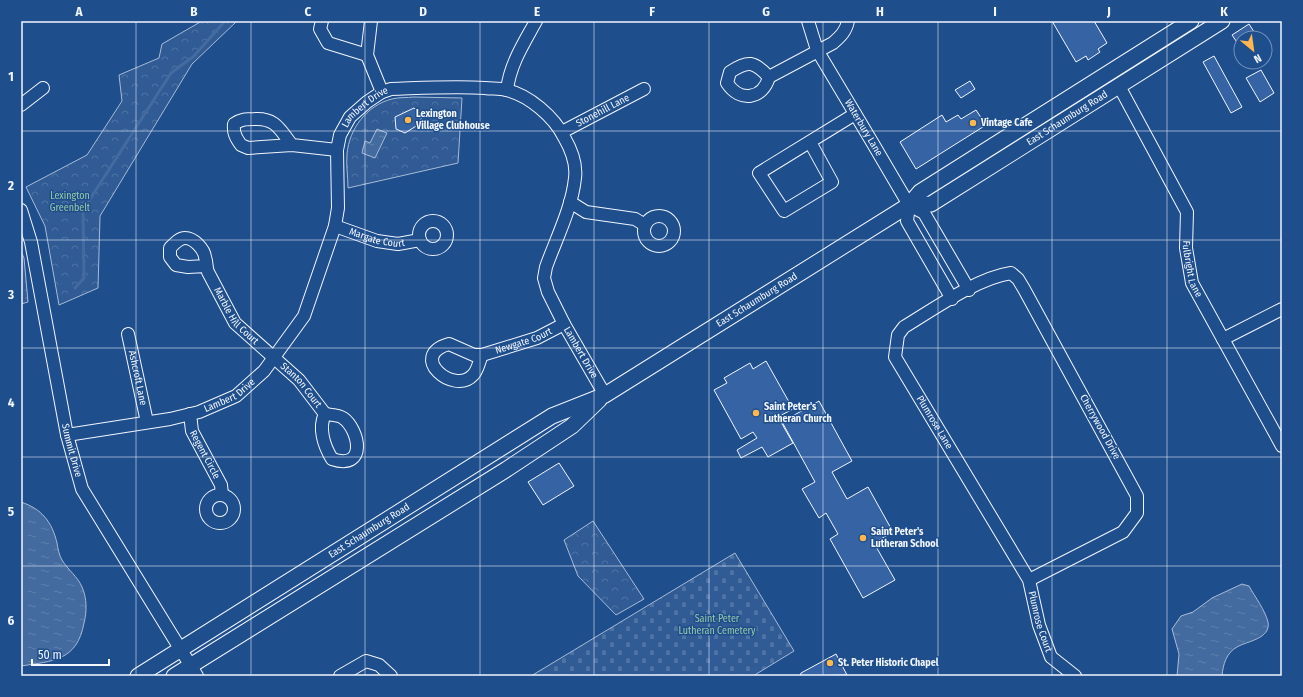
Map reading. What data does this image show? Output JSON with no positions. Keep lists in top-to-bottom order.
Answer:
{
  "streets": {
    "main road": ["East Schaumburg Road"],
    "street": [
      "Lambert Drive",
      "Stonehill Lane",
      "Waterbury Lane",
      "Margate Court",
      "Fulbright Lane",
      "Marble Hill Court",
      "Newgate Court",
      "Ashcroft Lane",
      "Stanton Court",
      "Plumrose Lane",
      "Cherrywood Drive",
      "Summit Drive",
      "Regent Circle",
      "Plumrose Court"
    ]
  },
  "crossings": [
    ["Lambert Drive", "Stonehill Lane"],
    ["Lambert Drive", "East Schaumburg Road"],
    ["Lambert Drive", "Margate Court"],
    ["Lambert Drive", "Marble Hill Court"],
    ["Lambert Drive", "Newgate Court"],
    ["Lambert Drive", "Ashcroft Lane"],
    ["Lambert Drive", "Stanton Court"],
    ["Lambert Drive", "Summit Drive"],
    ["Lambert Drive", "Regent Circle"],
    ["East Schaumburg Road", "Waterbury Lane"],
    ["East Schaumburg Road", "Fulbright Lane"],
    ["East Schaumburg Road", "Summit Drive"],
    ["Waterbury Lane", "Plumrose Lane"],
    ["Waterbury Lane", "Cherrywood Drive"],
    ["Marble Hill Court", "Stanton Court"],
    ["Plumrose Lane", "Cherrywood Drive"],
    ["Plumrose Lane", "Plumrose Court"],
    ["Cherrywood Drive", "Plumrose Court"]
  ],
  "parks": ["Lexington Greenbelt", "Saint Peter Lutheran Cemetery"],
  "places": [
    "Lexington Village Clubhouse",
    "Vintage Cafe",
    "Saint Peter's Lutheran Church",
    "Saint Peter's Lutheran School",
    "St. Peter Historic Chapel"
  ],
  "scale_bar": "50 m",
  "north": "bottom right",
  "grid": {
    "columns": [
      "A",
      "B",
      "C",
      "D",
      "E",
      "F",
      "G",
      "H",
      "I",
      "J",
      "K"
    ],
    "rows": [
      "1",
      "2",
      "3",
      "4",
      "5",
      "6"
    ]
  }
}
